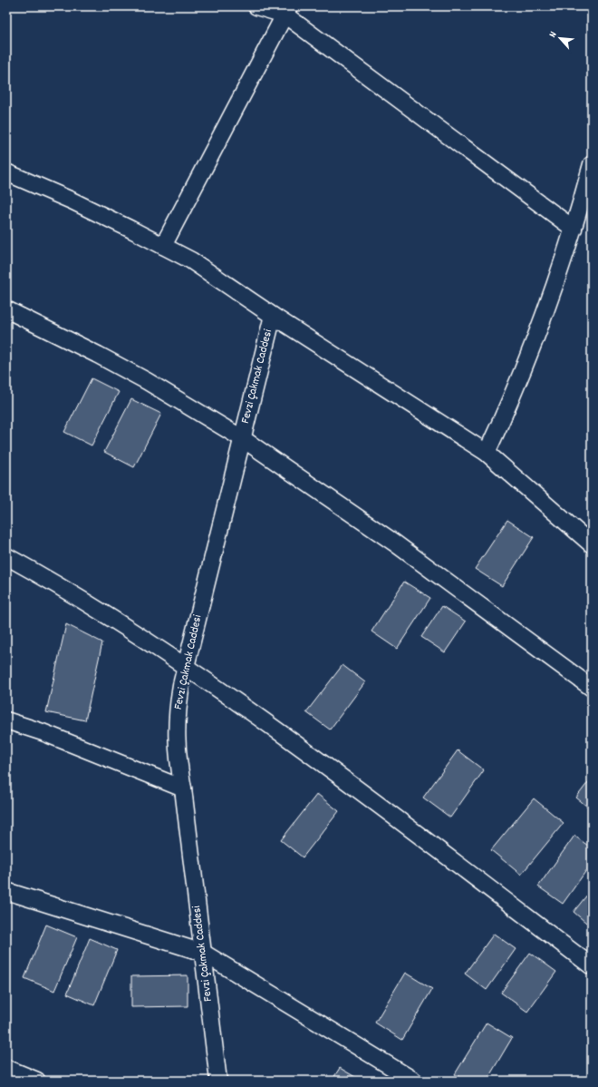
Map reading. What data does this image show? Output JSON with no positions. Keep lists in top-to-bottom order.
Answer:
{
  "streets": {
    "street": ["Fevzi Çakmak Caddesi"]
  },
  "north": "top left"
}
